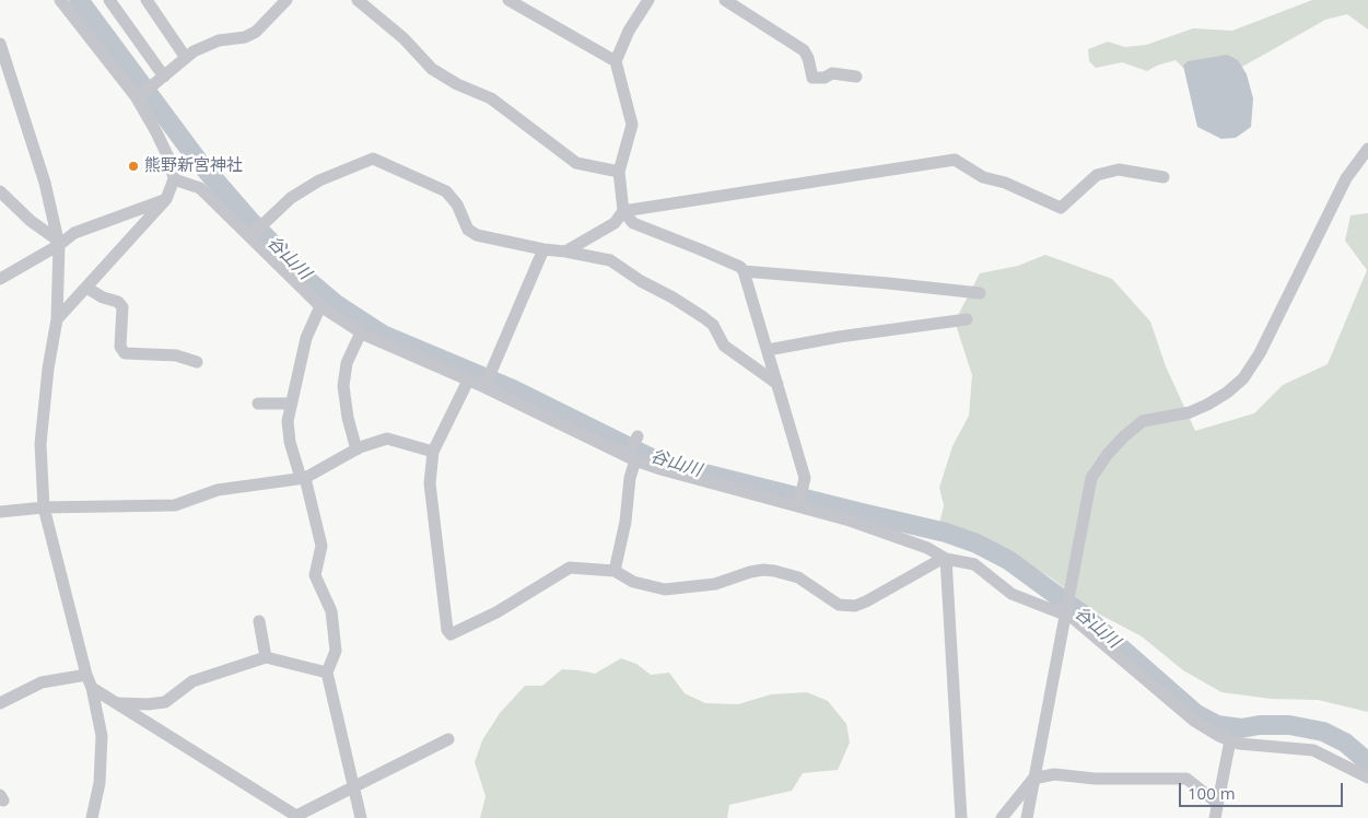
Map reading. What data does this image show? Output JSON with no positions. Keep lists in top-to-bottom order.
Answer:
{
  "water": ["谷山川"],
  "places": ["熊野新宮神社"],
  "scale_bar": "100 m"
}
